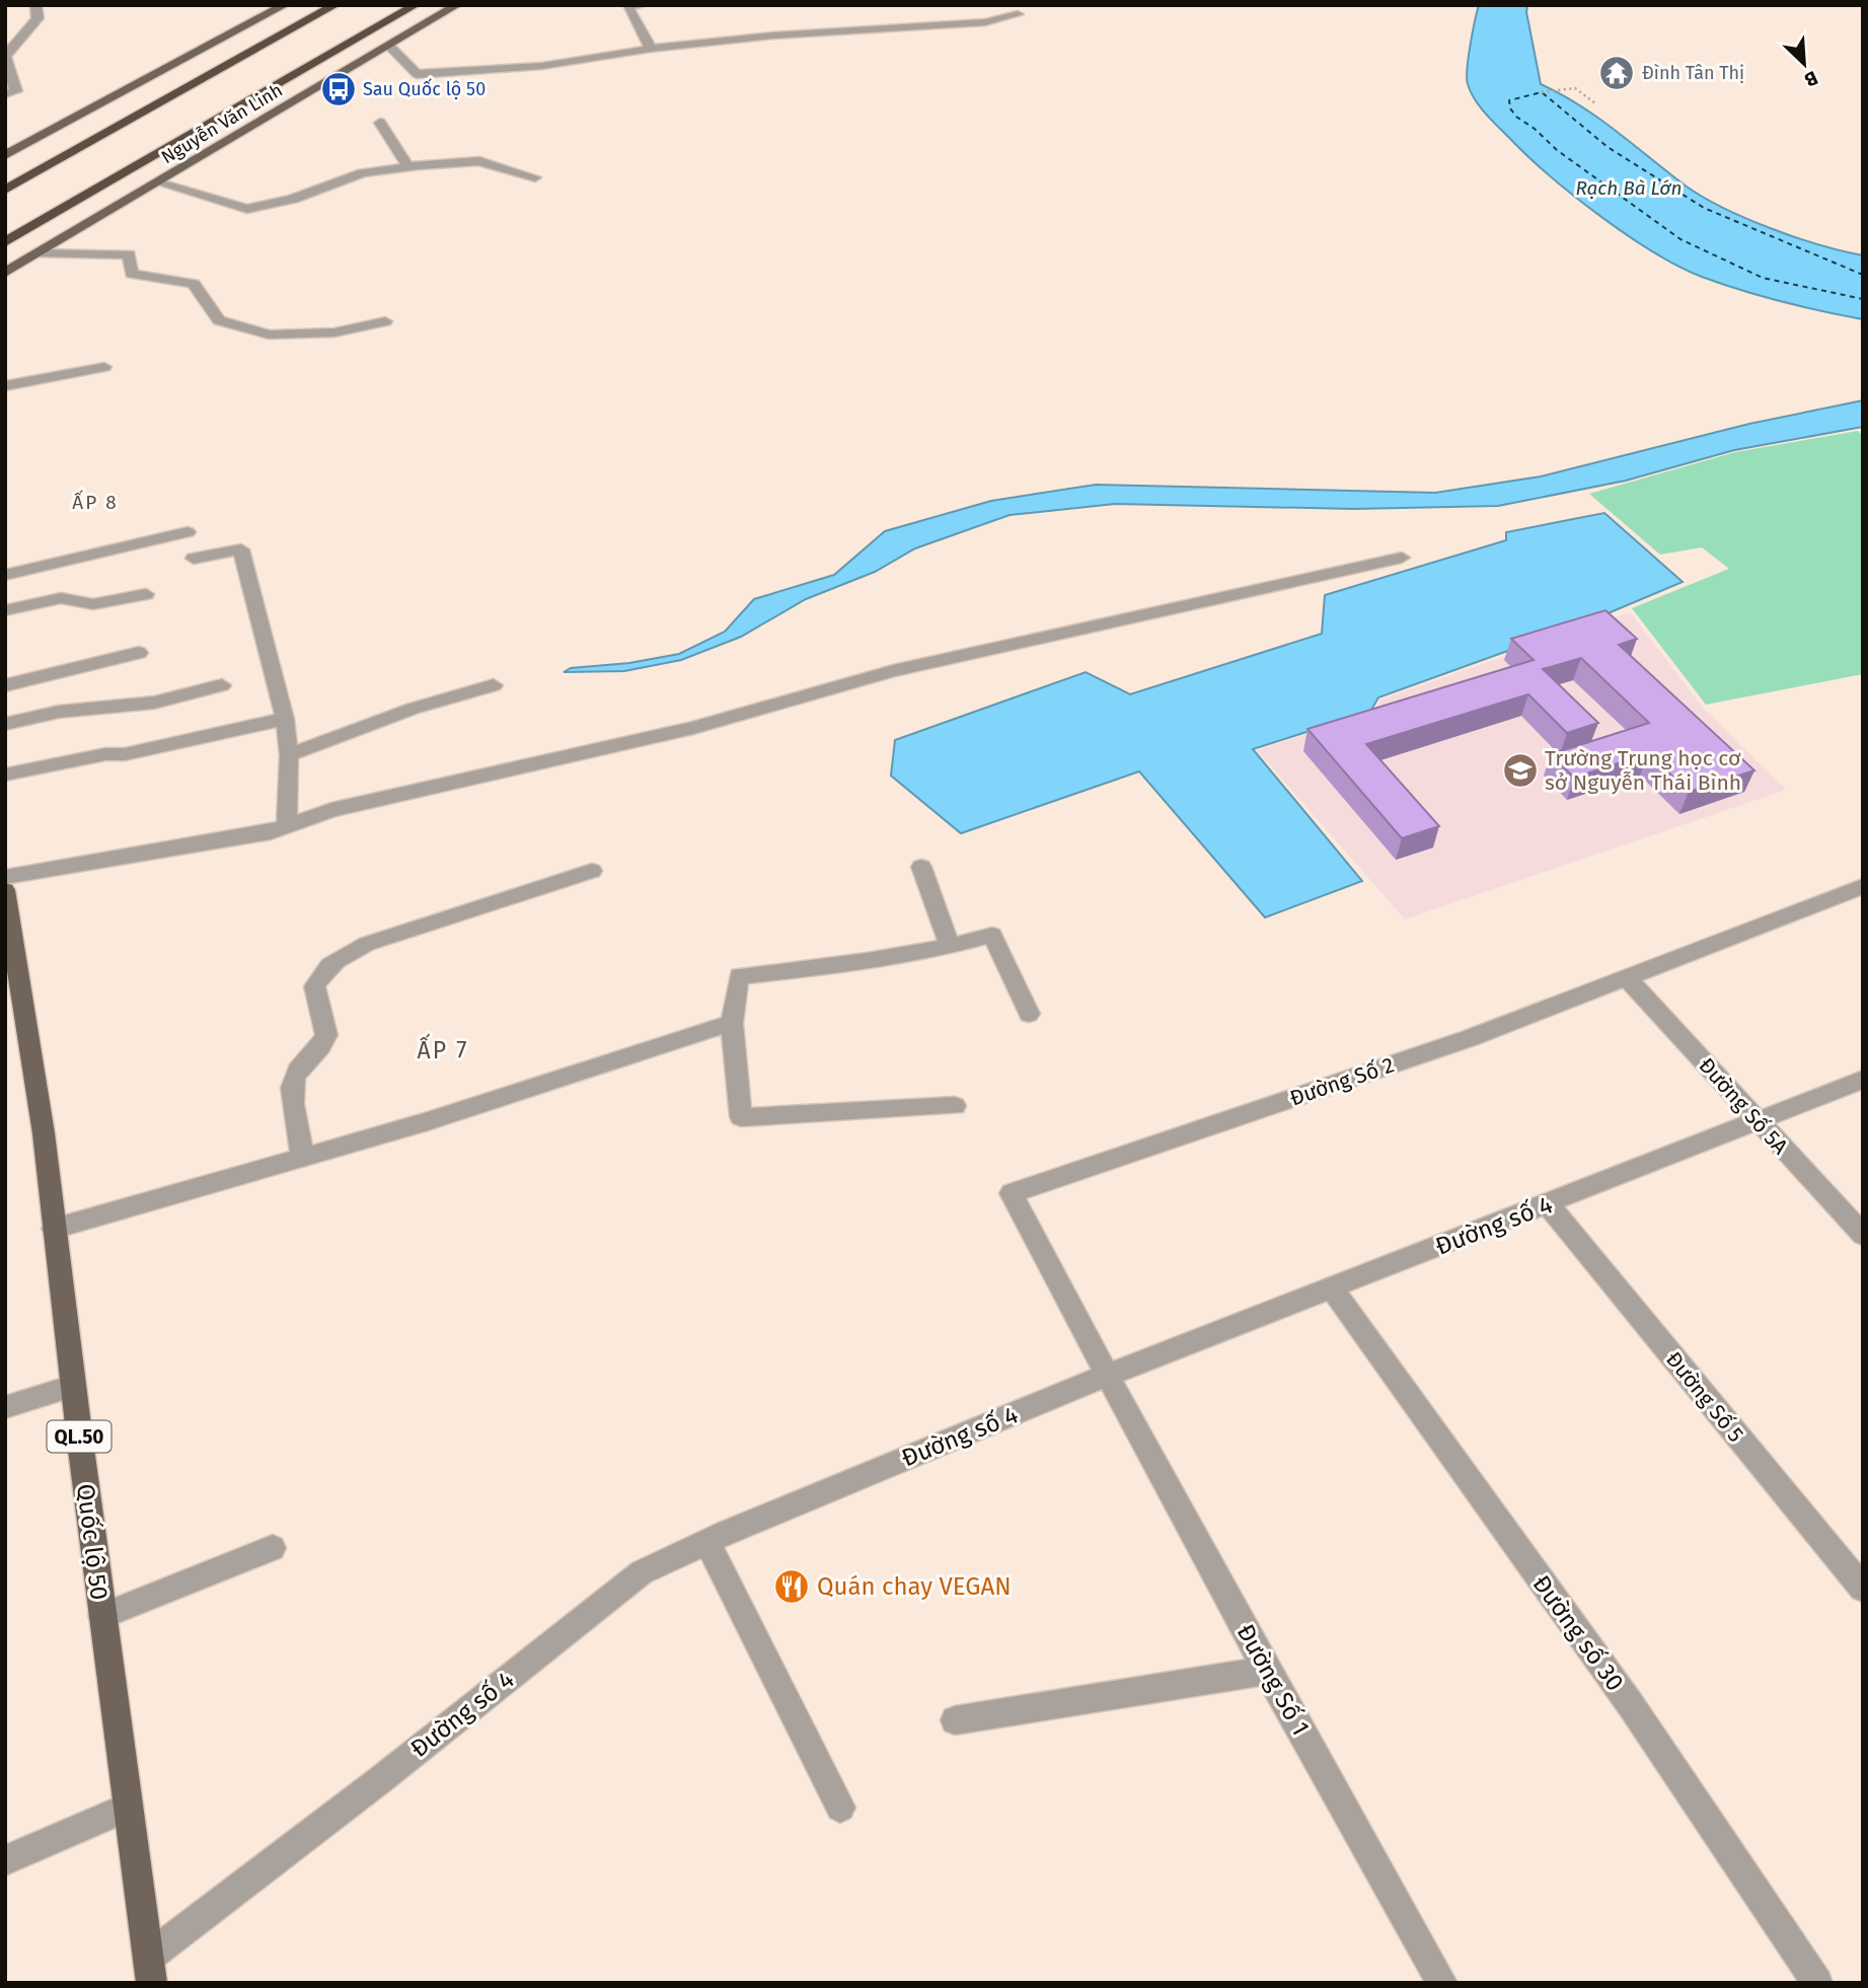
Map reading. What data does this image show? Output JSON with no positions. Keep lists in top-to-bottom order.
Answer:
{
  "streets": {
    "highway": ["Nguyễn Văn Linh"],
    "main road": ["QL.50", "Quốc lộ 50"],
    "street": [
      "Đường Số 2",
      "Đường Số 5A",
      "Đường số 4",
      "Đường Số 5",
      "Đường số 30",
      "Đường Số 1"
    ]
  },
  "crossings": [
    ["Đường Số 2", "Đường Số 5A"],
    ["Đường Số 2", "Đường số 4"],
    ["Đường Số 2", "Đường Số 1"],
    ["Đường Số 5A", "Đường số 4"],
    ["Đường số 4", "Đường Số 5"],
    ["Đường số 4", "Quốc lộ 50"],
    ["Đường số 4", "Đường số 30"],
    ["Đường số 4", "Đường Số 1"]
  ],
  "districts": ["ẤP 8", "ẤP 7"],
  "water": ["Rạch Bà Lớn"],
  "places": {
    "temple": ["Đình Tân Thị"],
    "bus stop": ["Sau Quốc lộ 50"],
    "school or university": ["Trường Trung học cơ sở Nguyễn Thái Bình"],
    "restaurant": ["Quán chay VEGAN"]
  },
  "north": "bottom right"
}
